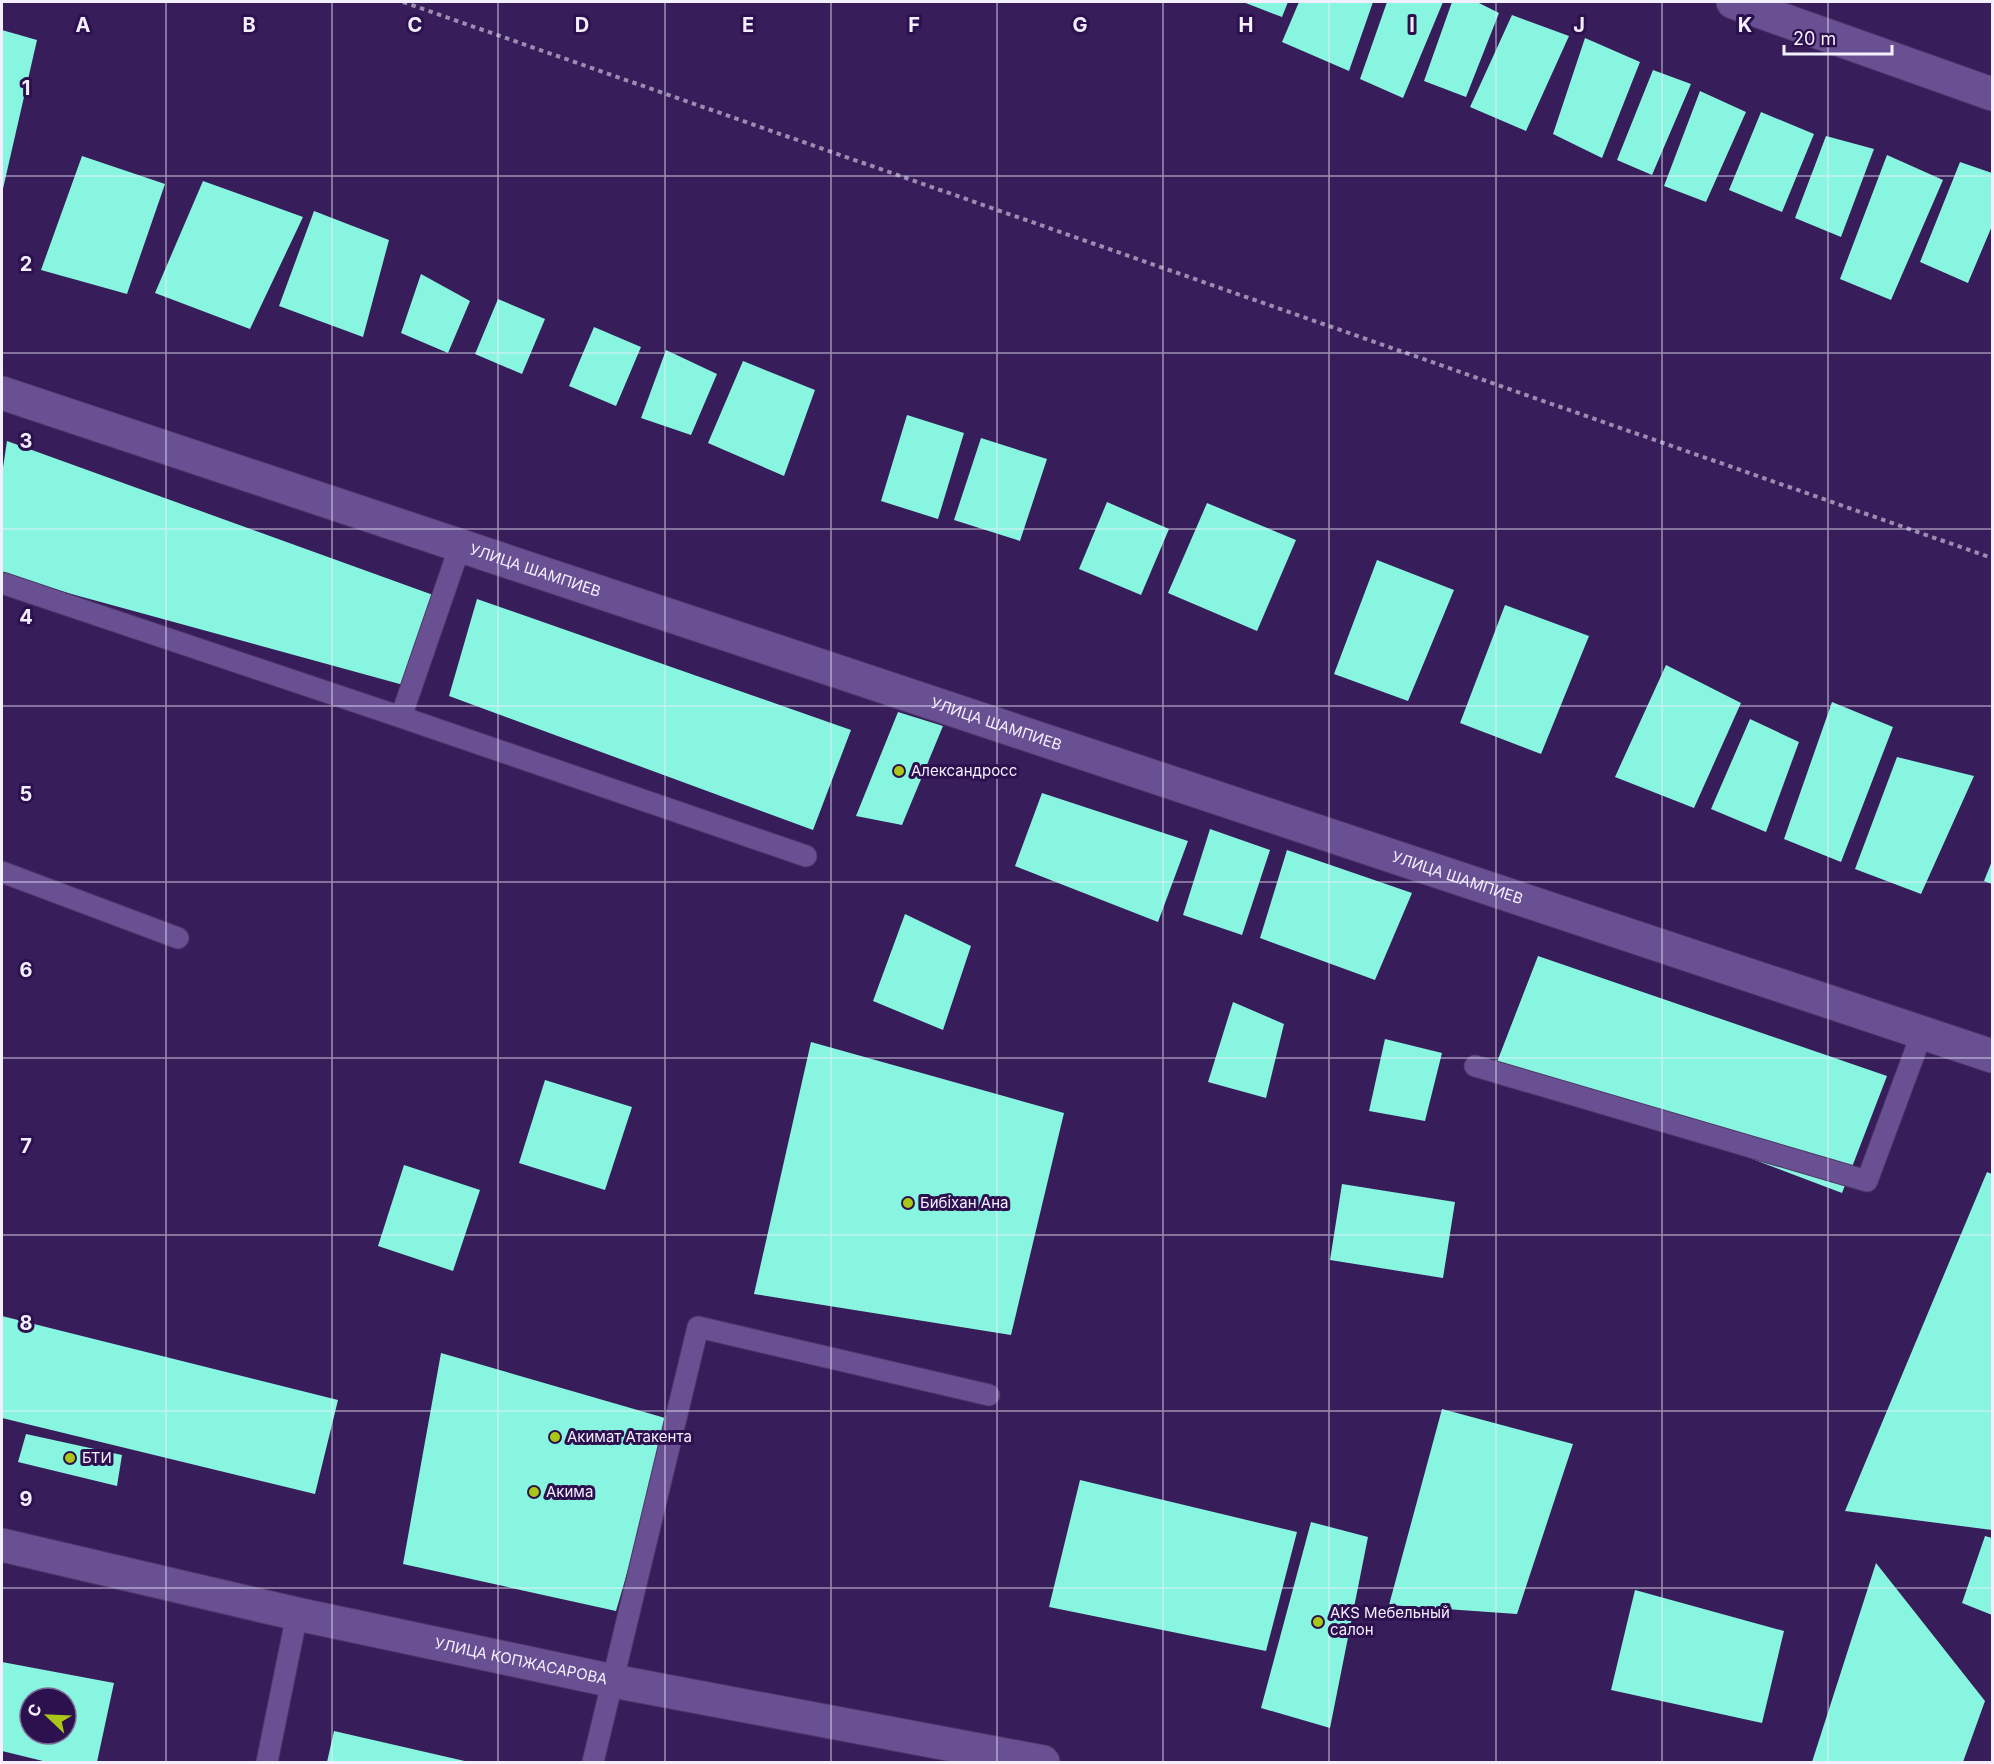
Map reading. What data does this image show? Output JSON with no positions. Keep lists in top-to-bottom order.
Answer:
{
  "streets": {
    "street": ["УЛИЦА ШАМПИЕВ", "УЛИЦА КОПЖАСАРОВА"]
  },
  "places": [
    "Александросс",
    "Бибіхан Ана",
    "Акимат Атакента",
    "БТИ",
    "Акима",
    "AKS Мебельный салон"
  ],
  "scale_bar": "20 m",
  "north": "top left",
  "grid": {
    "columns": [
      "A",
      "B",
      "C",
      "D",
      "E",
      "F",
      "G",
      "H",
      "I",
      "J",
      "K"
    ],
    "rows": [
      "1",
      "2",
      "3",
      "4",
      "5",
      "6",
      "7",
      "8",
      "9"
    ]
  }
}
